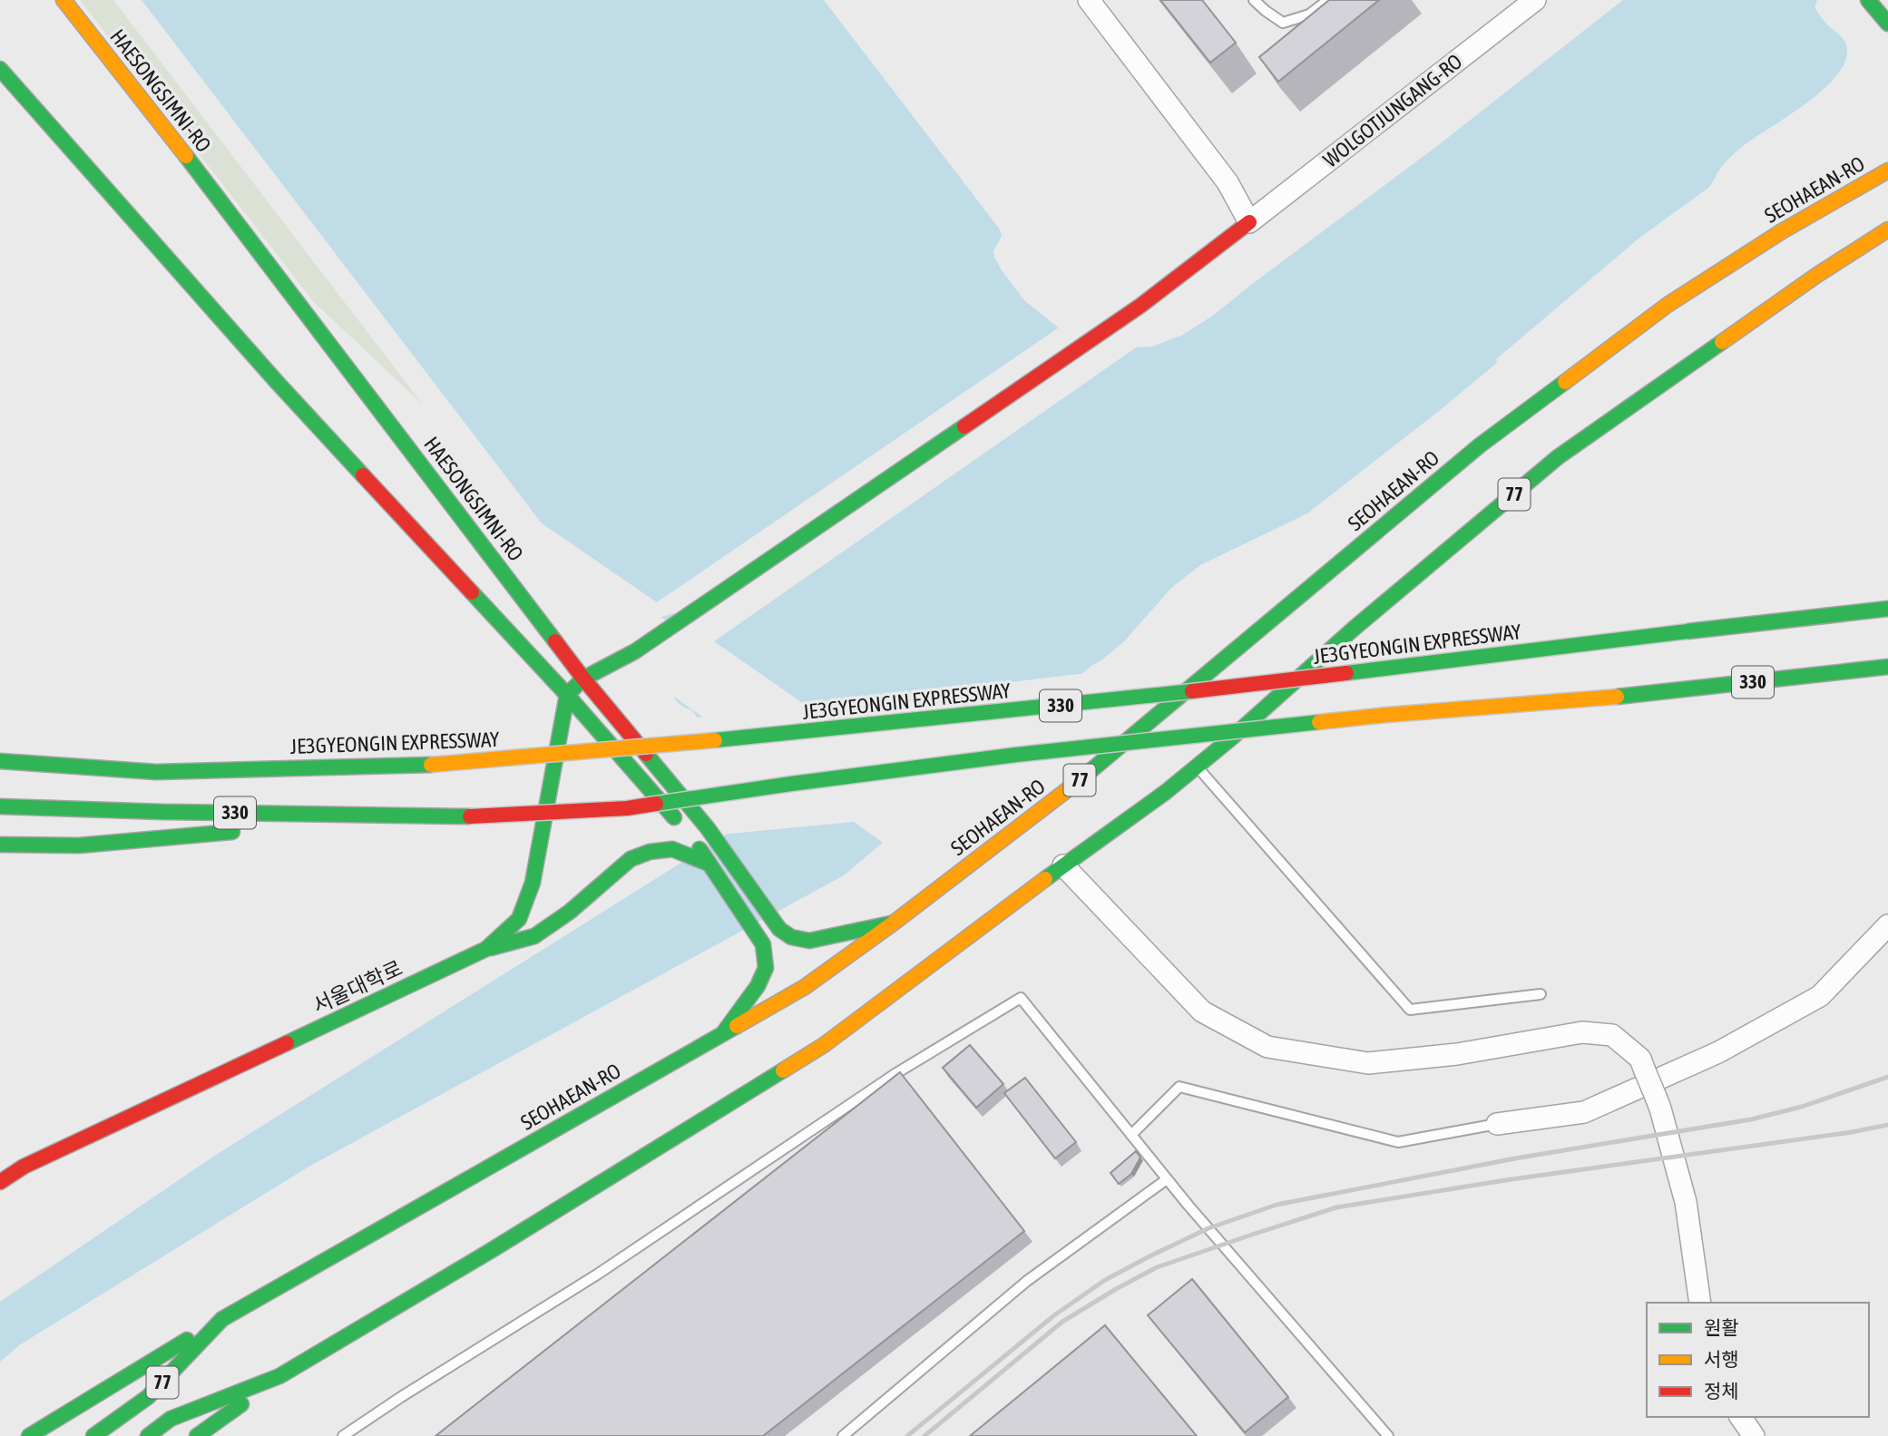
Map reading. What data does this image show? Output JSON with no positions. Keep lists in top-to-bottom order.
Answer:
{
  "streets": {
    "main road": [
      "HAESONGSIMNI-RO",
      "SEOHAEAN-RO",
      "77",
      "JE3GYEONGIN EXPRESSWAY",
      "330",
      "서울대학로"
    ],
    "street": ["WOLGOTJUNGANG-RO"]
  },
  "crossings": [
    ["HAESONGSIMNI-RO", "SEOHAEAN-RO"]
  ],
  "legend": ["원활", "서행", "정체"]
}
